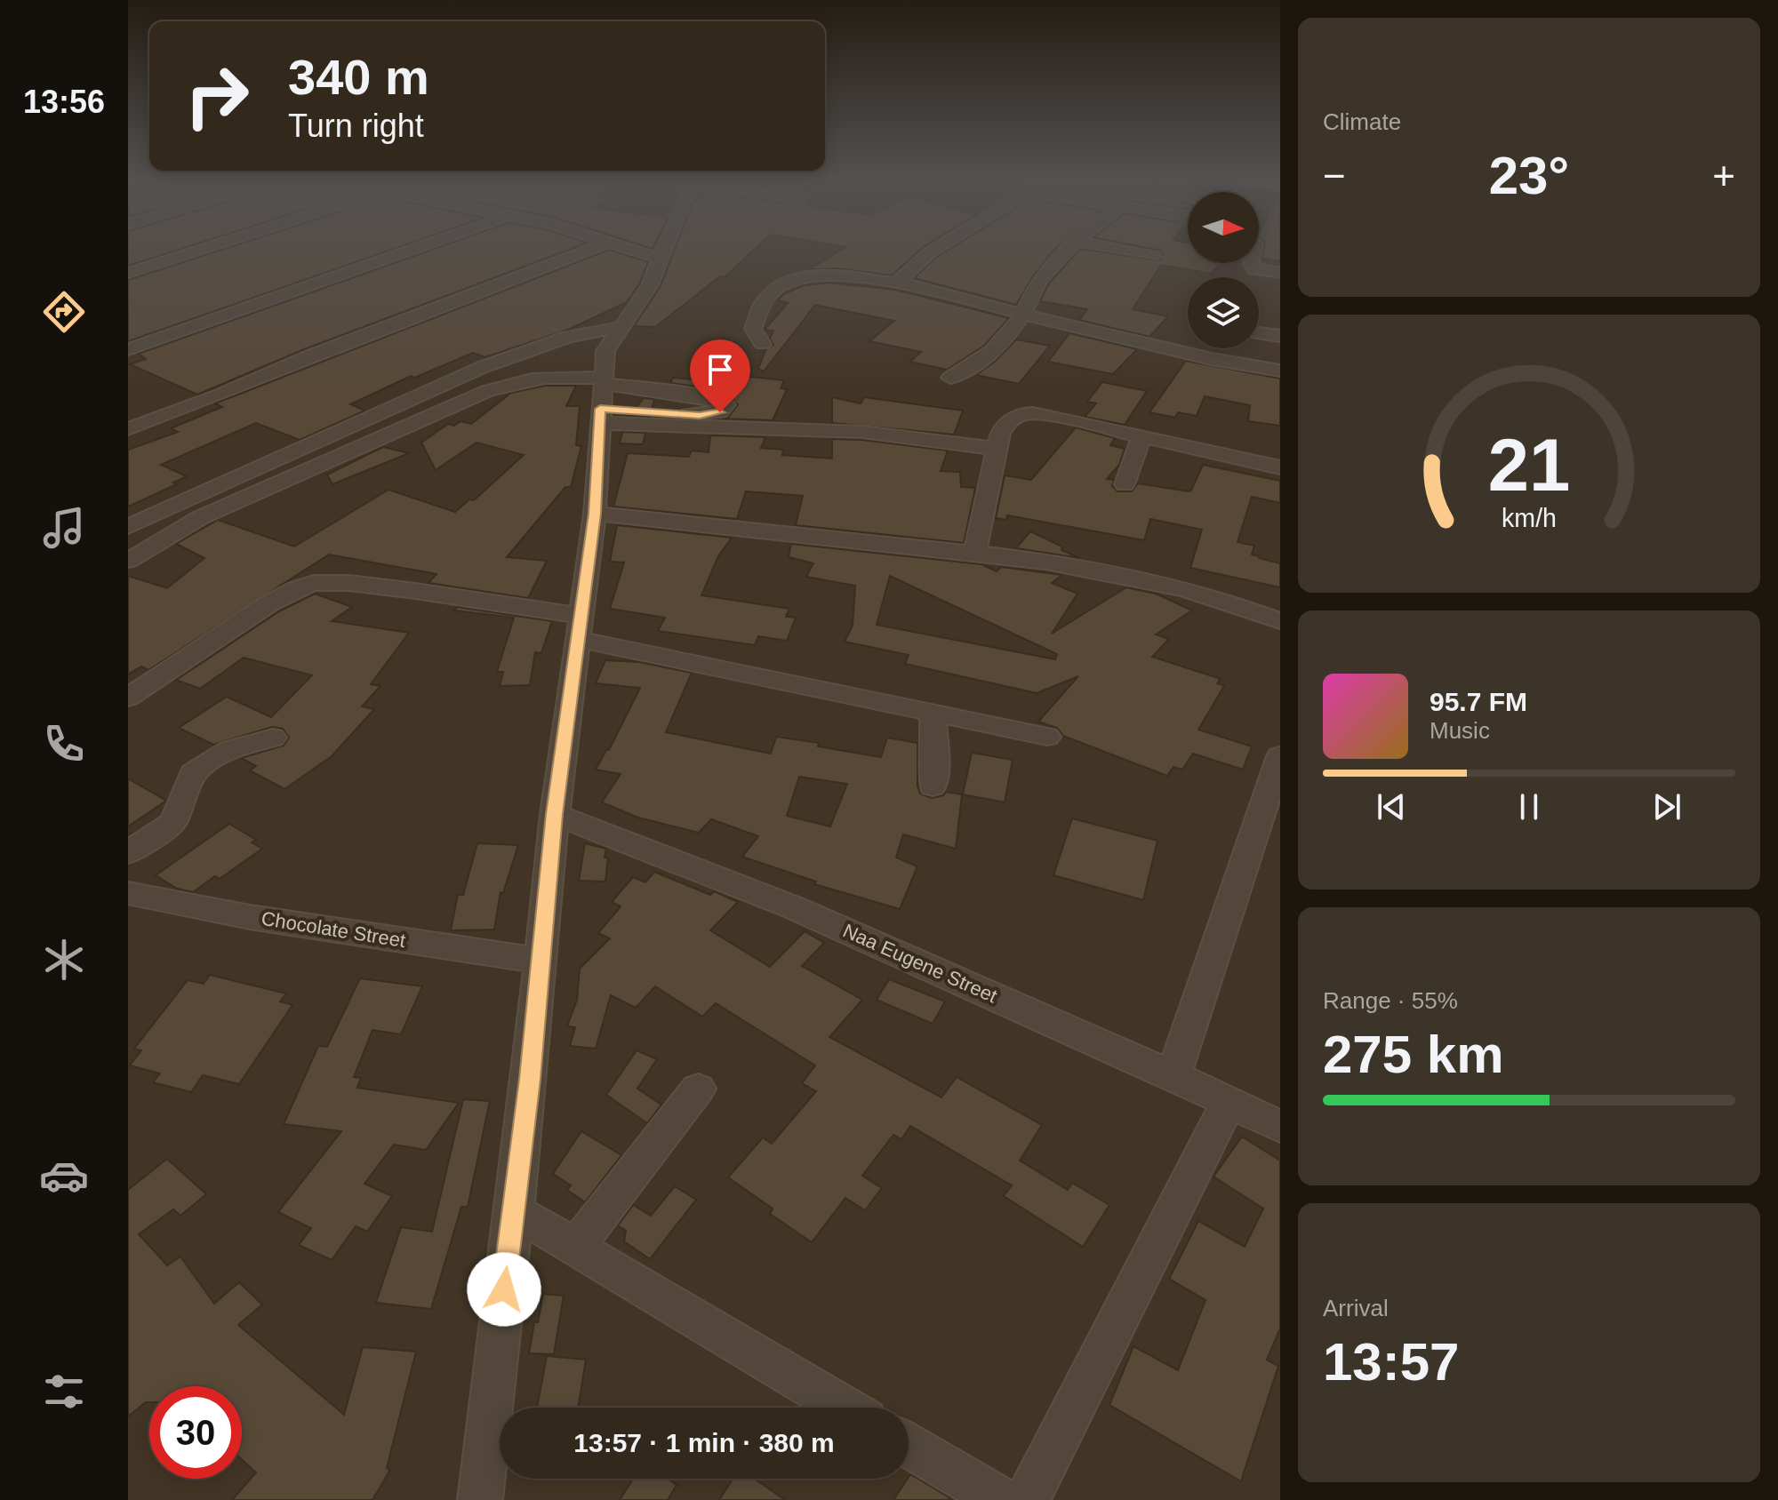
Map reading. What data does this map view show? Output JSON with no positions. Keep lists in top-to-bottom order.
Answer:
{
  "streets": {
    "street": ["Chocolate Street", "Naa Eugene Street"]
  },
  "north": "right",
  "page": {
    "tabs": "13:56",
    "tile": [
      "Climate",
      ["Range · 55%", "275 km"],
      ["Arrival", "13:57"]
    ],
    "turn": ["340 m", "Turn right"],
    "heat": ["−", "23°", "+"],
    "song": ["95.7 FM", "Music"],
    "limit": "30",
    "trip": "13:57 · 1 min · 380 m",
    "gauge": ["21", "km/h"]
  }
}
